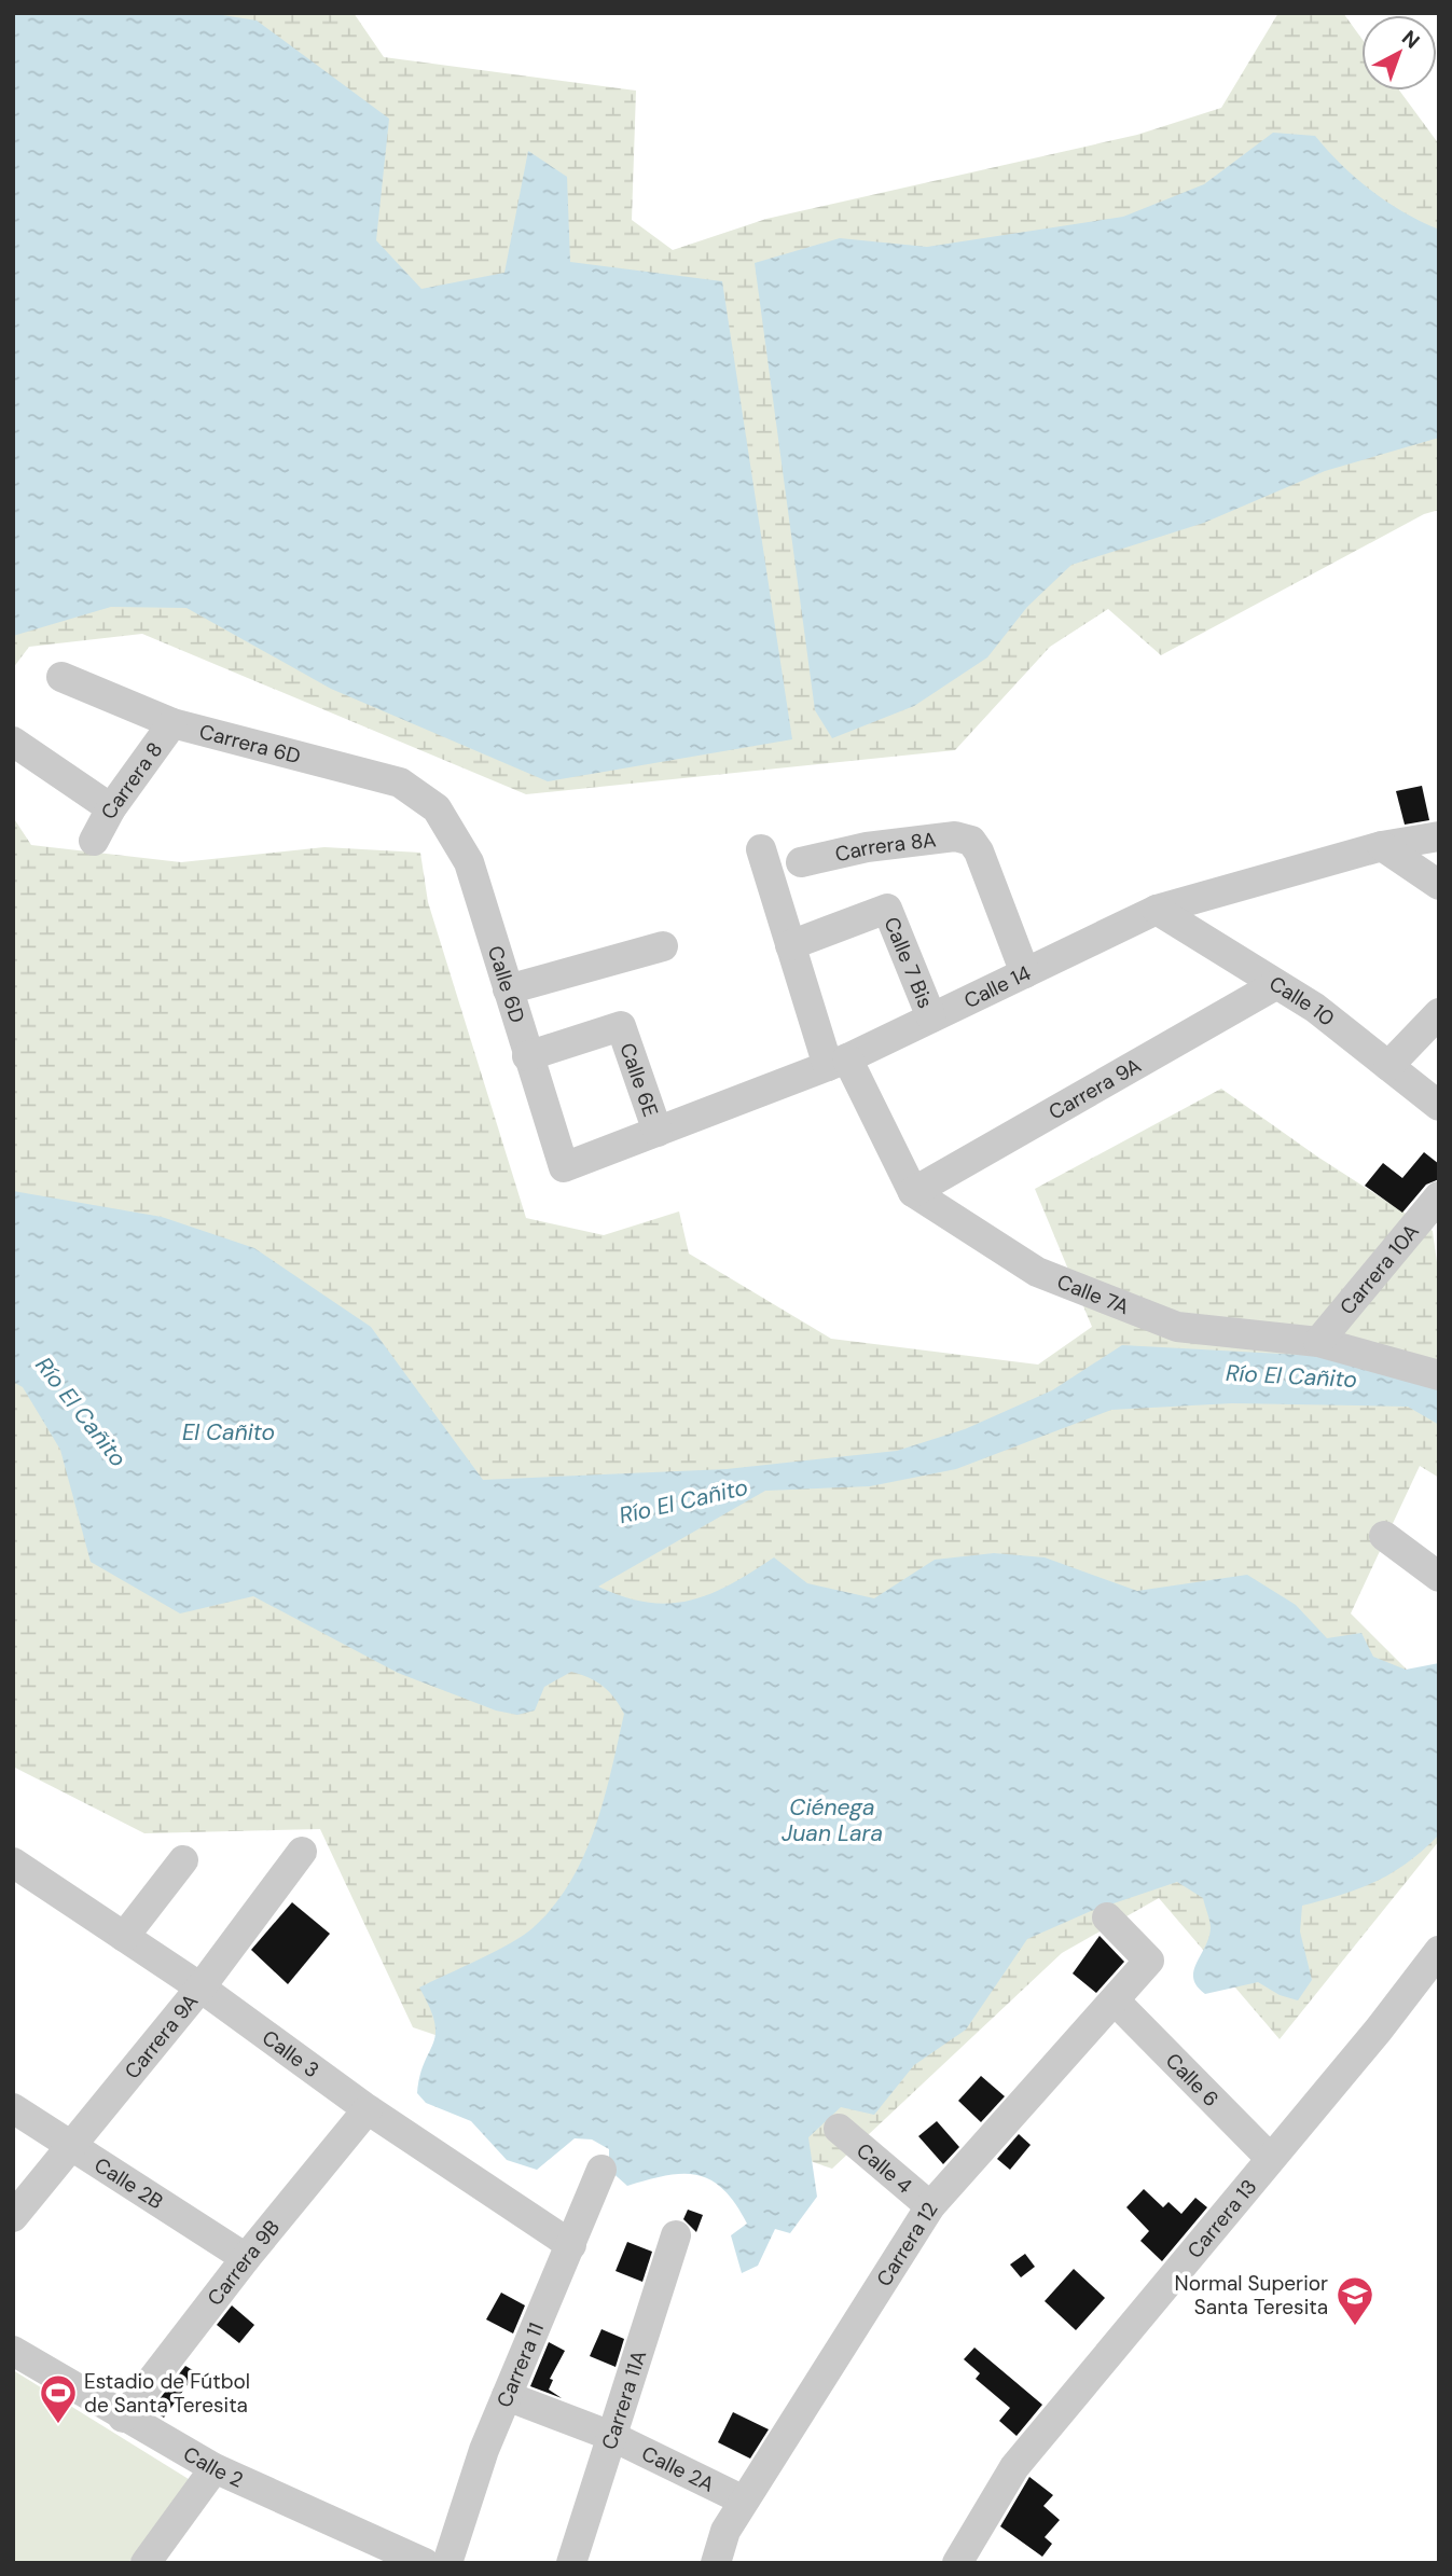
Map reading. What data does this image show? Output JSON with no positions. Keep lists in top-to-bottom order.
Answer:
{
  "streets": {
    "street": [
      "Carrera 6D",
      "Carrera 8",
      "Carrera 8A",
      "Calle 7 Bis",
      "Calle 6D",
      "Calle 14",
      "Calle 10",
      "Calle 6E",
      "Carrera 9A",
      "Carrera 10A",
      "Calle 7A",
      "Calle 3",
      "Calle 6",
      "Calle 4",
      "Calle 2B",
      "Carrera 13",
      "Carrera 12",
      "Carrera 9B",
      "Carrera 11",
      "Carrera 11A",
      "Calle 2",
      "Calle 2A"
    ]
  },
  "crossings": [
    ["Carrera 6D", "Carrera 8"],
    ["Carrera 6D", "Calle 6D"],
    ["Carrera 8A", "Calle 14"],
    ["Calle 7 Bis", "Calle 14"],
    ["Calle 6D", "Calle 14"],
    ["Calle 6D", "Calle 6E"],
    ["Calle 14", "Calle 10"],
    ["Calle 14", "Calle 6E"],
    ["Calle 10", "Carrera 9A"],
    ["Carrera 9A", "Calle 7A"],
    ["Carrera 9A", "Calle 3"],
    ["Carrera 9A", "Calle 2B"],
    ["Carrera 10A", "Calle 7A"],
    ["Calle 3", "Carrera 9B"],
    ["Calle 3", "Carrera 11"],
    ["Calle 6", "Carrera 13"],
    ["Calle 6", "Carrera 12"],
    ["Calle 4", "Carrera 12"],
    ["Calle 2B", "Carrera 9B"],
    ["Carrera 12", "Calle 2A"],
    ["Carrera 9B", "Calle 2"],
    ["Carrera 11", "Calle 2A"],
    ["Carrera 11A", "Calle 2A"]
  ],
  "water": ["Río El Cañito", "El Cañito", "Ciénega Juan Lara"],
  "places": {
    "school or university": ["Normal Superior Santa Teresita"],
    "sports": ["Estadio de Fútbol de Santa Teresita"]
  },
  "north": "top right"
}
